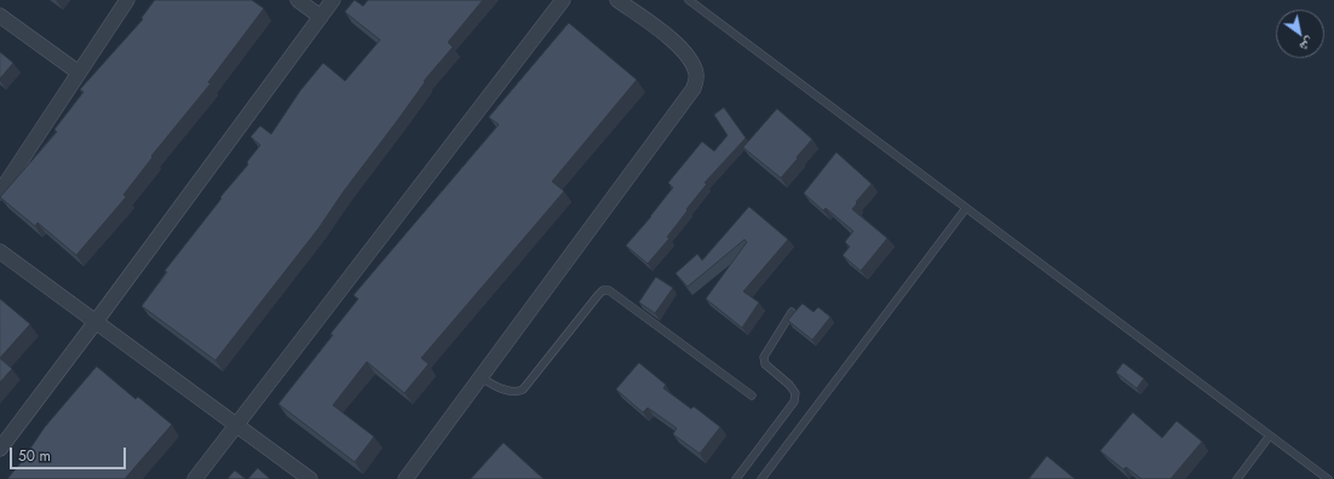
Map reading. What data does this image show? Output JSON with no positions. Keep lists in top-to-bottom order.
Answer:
{
  "scale_bar": "50 m",
  "north": "bottom right"
}
